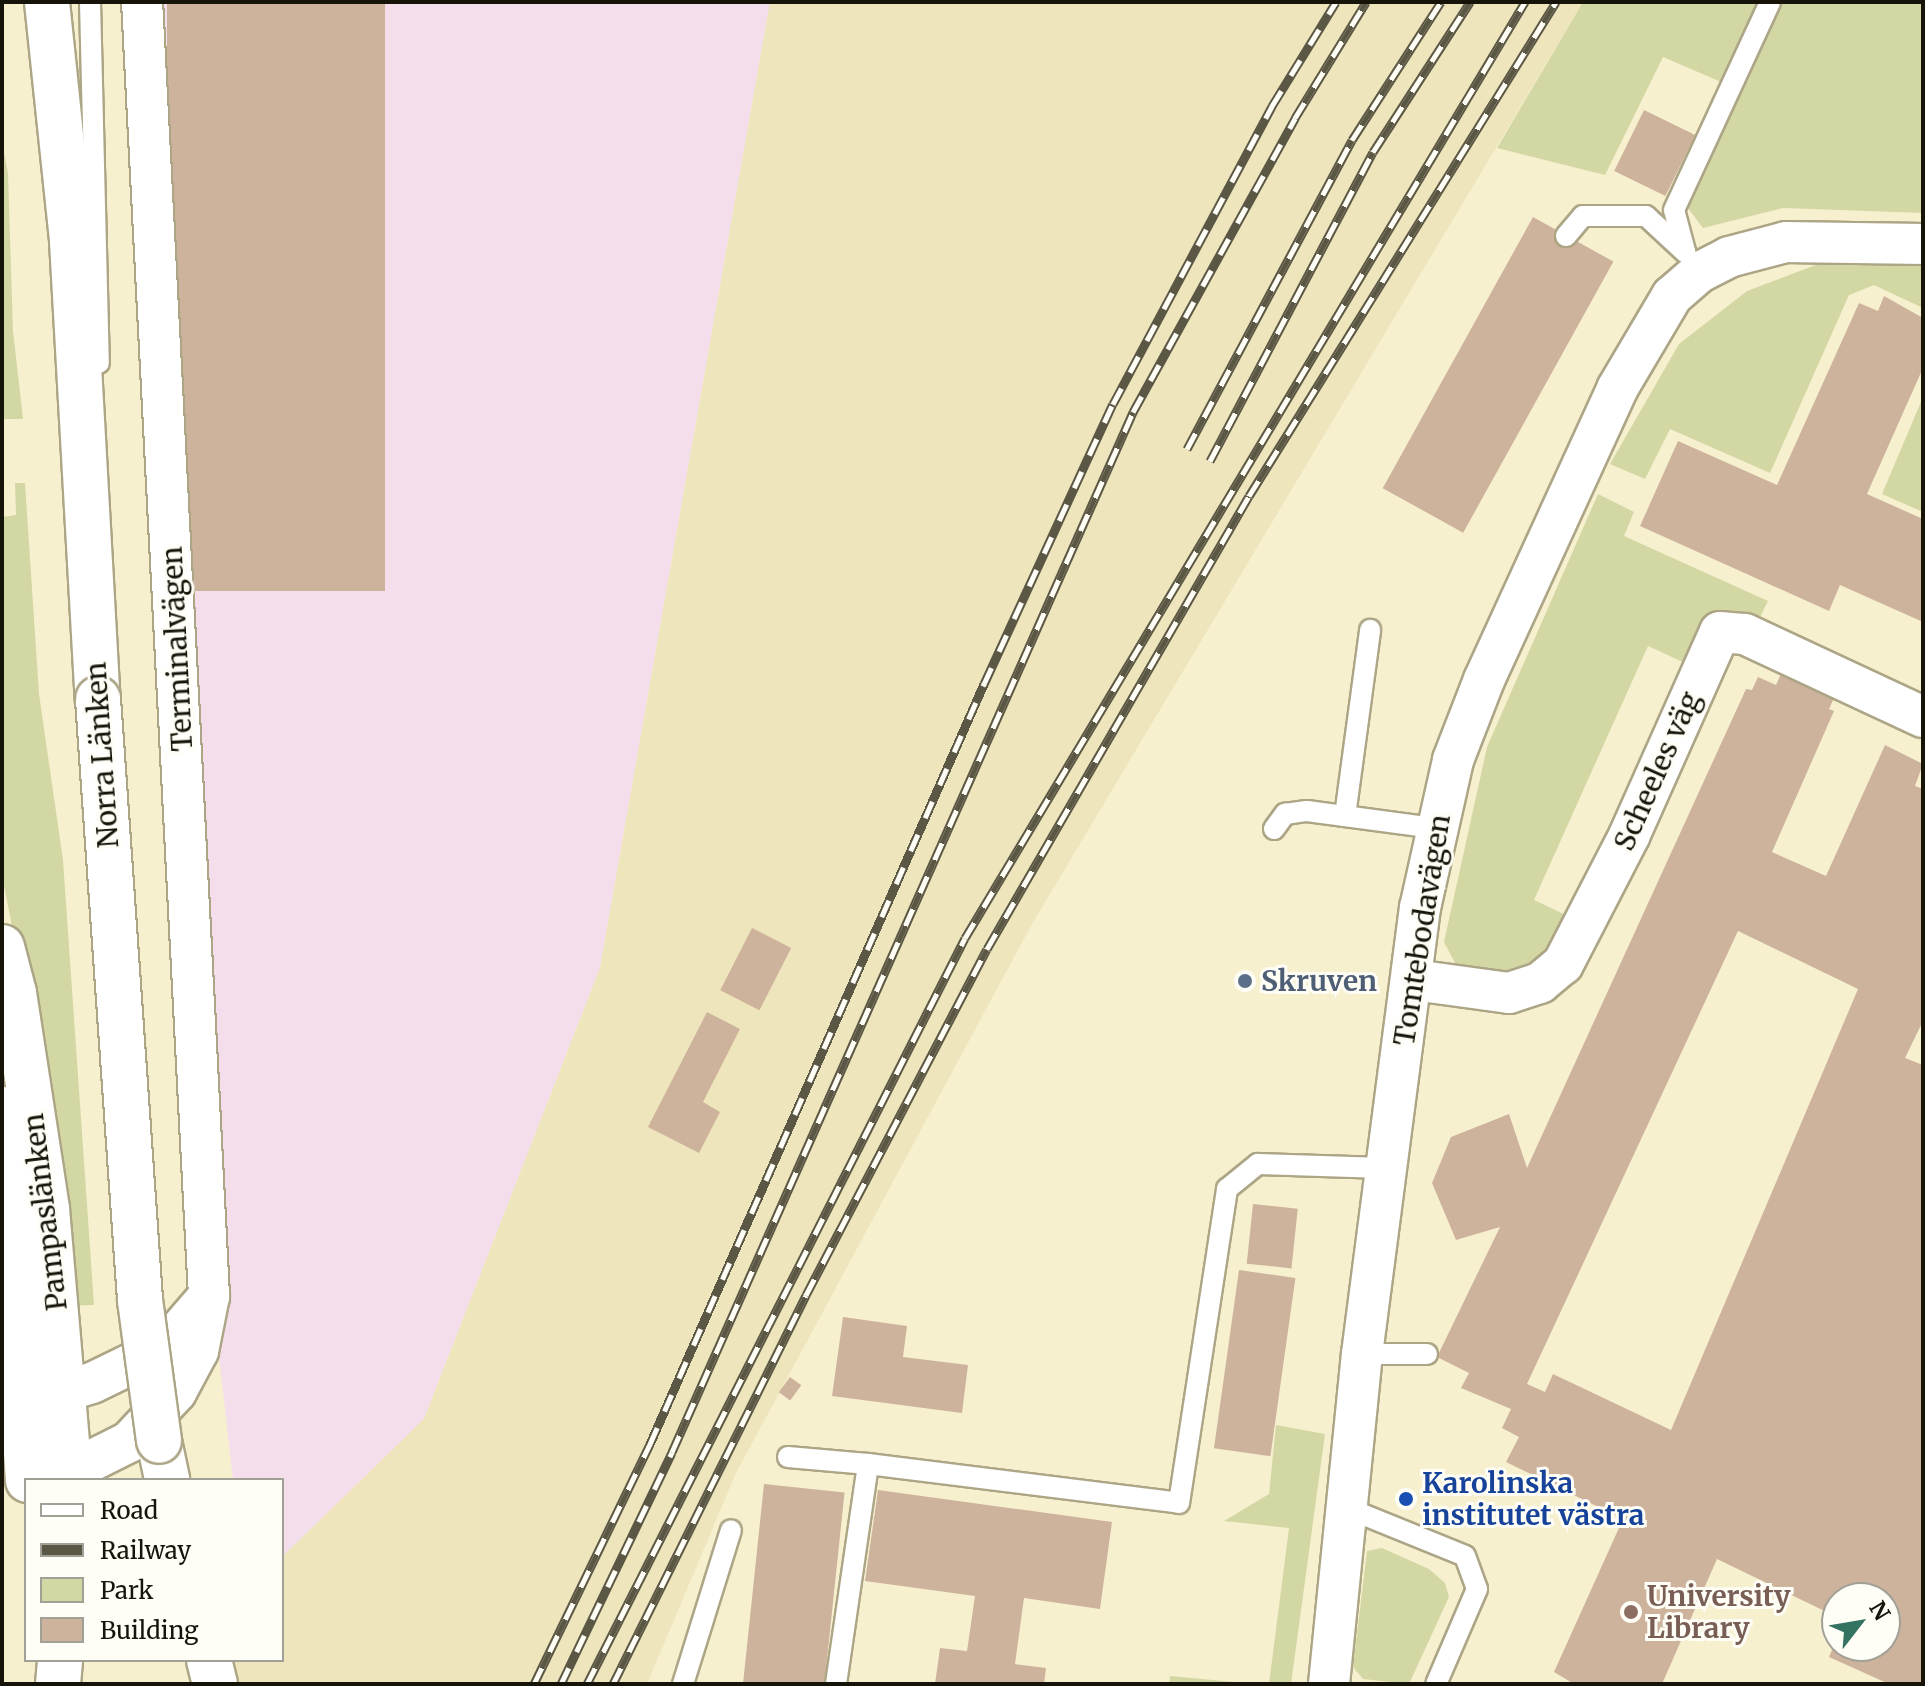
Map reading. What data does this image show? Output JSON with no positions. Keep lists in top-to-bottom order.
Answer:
{
  "streets": {
    "main road": ["Norra Länken", "Pampaslänken"],
    "street": ["Terminalvägen", "Scheeles väg", "Tomtebodavägen"]
  },
  "crossings": [
    ["Terminalvägen", "Pampaslänken"],
    ["Scheeles väg", "Tomtebodavägen"]
  ],
  "places": ["Skruven", "Karolinska institutet västra", "University Library"],
  "legend": [
    "Road",
    "Railway",
    "Park",
    "Building"
  ],
  "north": "top right"
}
